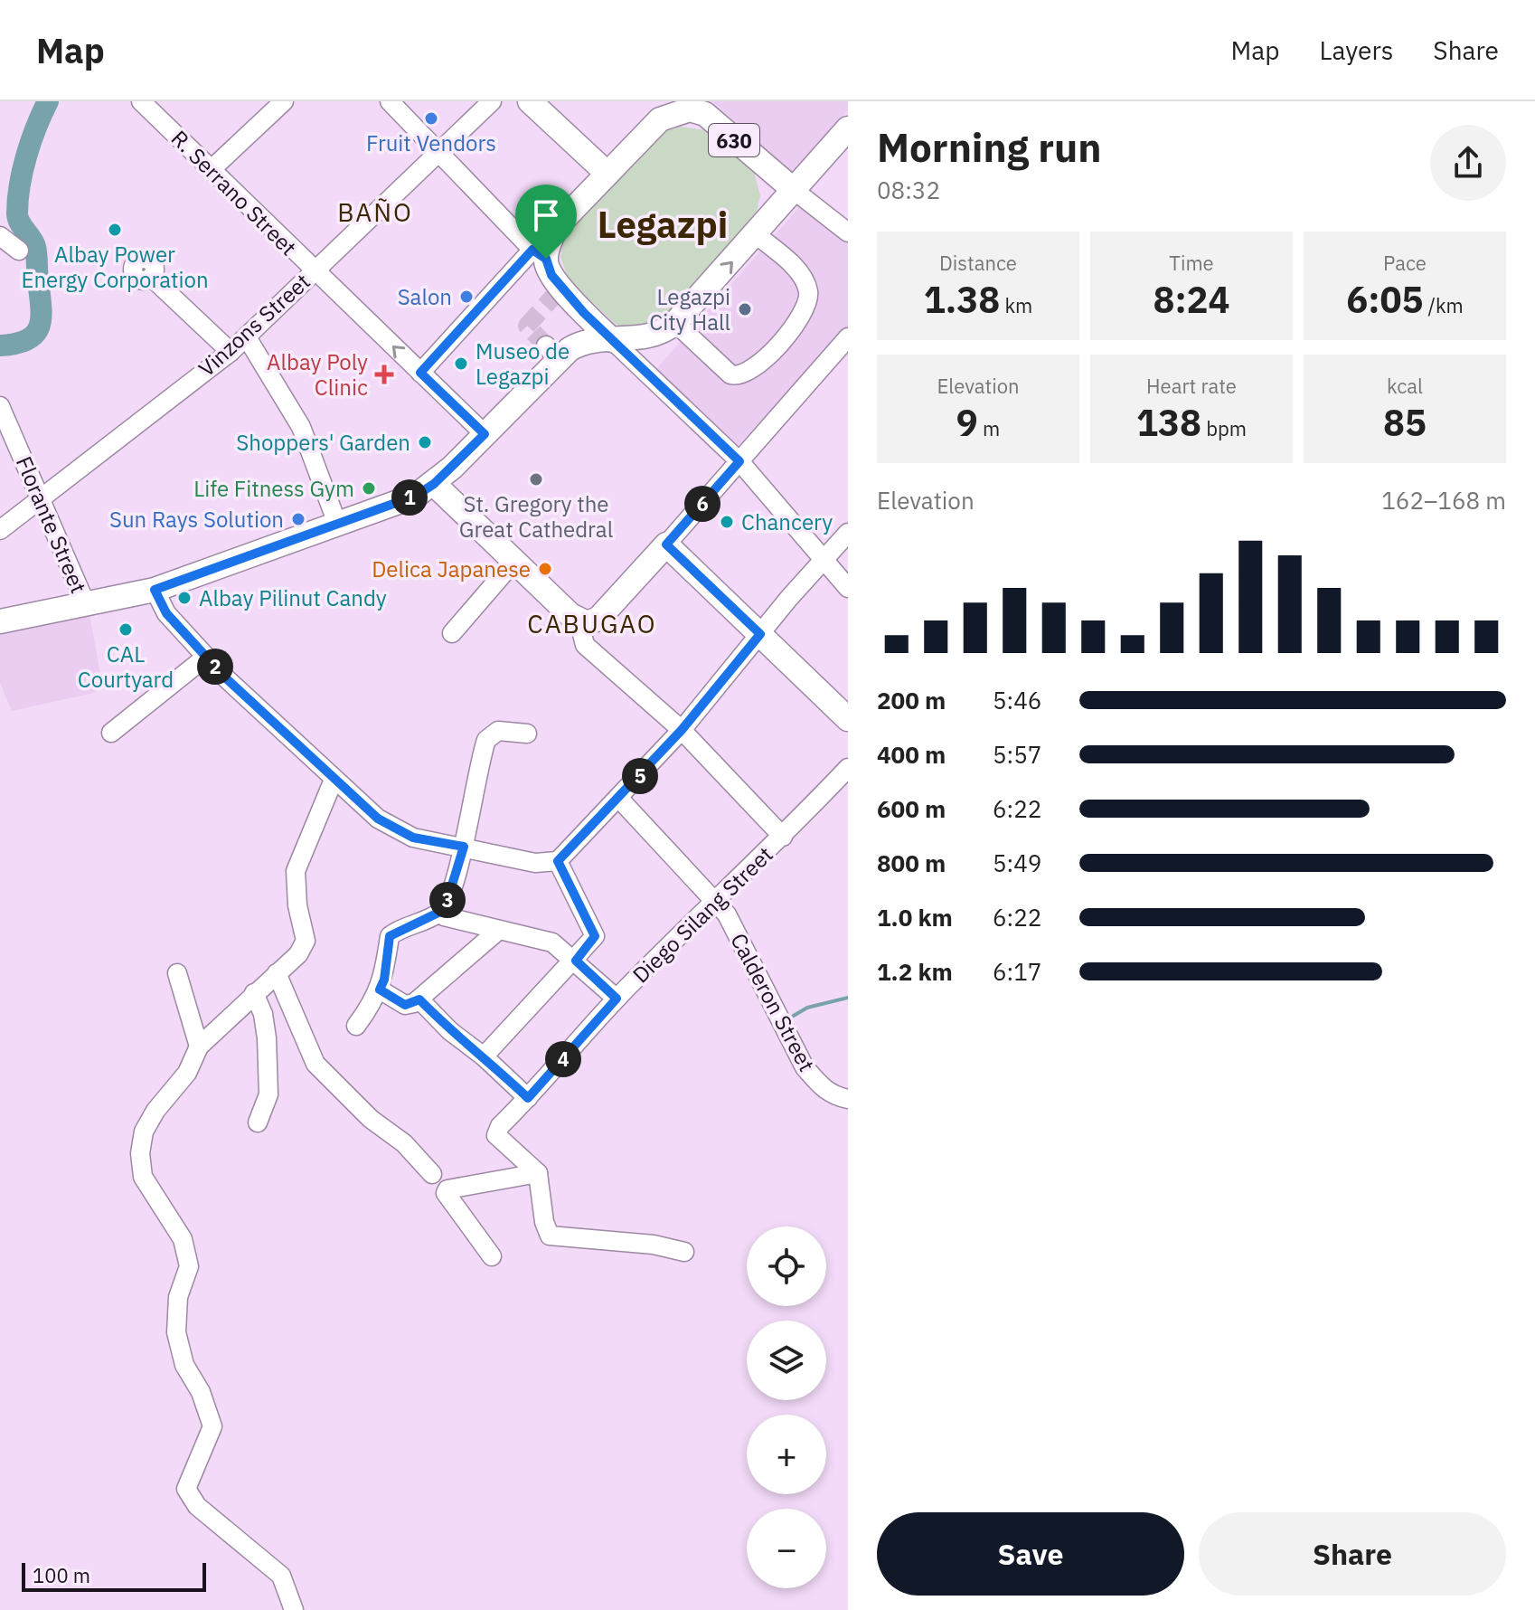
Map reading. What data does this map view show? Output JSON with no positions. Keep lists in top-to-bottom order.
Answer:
{
  "streets": {
    "main road": ["630"],
    "street": [
      "R. Serrano Street",
      "Vinzons Street",
      "Florante Street",
      "Diego Silang Street",
      "Calderon Street"
    ]
  },
  "crossings": [
    ["R. Serrano Street", "Vinzons Street"],
    ["Vinzons Street", "Florante Street"],
    ["Diego Silang Street", "Calderon Street"]
  ],
  "districts": ["BAÑO", "Legazpi", "CABUGAO"],
  "places": {
    "other": [
      "Fruit Vendors",
      "Albay Power Energy Corporation",
      "Salon",
      "Legazpi City Hall",
      "Museo de Legazpi",
      "Shoppers' Garden",
      "St. Gregory the Great Cathedral",
      "Life Fitness Gym",
      "Sun Rays Solution",
      "Chancery",
      "Delica Japanese",
      "Albay Pilinut Candy",
      "CAL Courtyard"
    ],
    "health": ["Albay Poly Clinic"]
  },
  "scale_bar": "100 m",
  "page": {
    "header": "Map",
    "nav": ["Map", "Layers", "Share"],
    "heading": ["Morning run", "08:32"],
    "stats": [
      ["Distance", "1.38 km"],
      ["Time", "8:24"],
      ["Pace", "6:05 /km"],
      ["Elevation", "9 m"],
      ["Heart rate", "138 bpm"],
      ["kcal", "85"]
    ],
    "chart": ["Elevation", "162–168 m"],
    "pins": [
      "1",
      "6",
      "2",
      "5",
      "3",
      "4"
    ],
    "list": [
      {
        "name": "200 m",
        "note": "5:46"
      },
      {
        "name": "400 m",
        "note": "5:57"
      },
      {
        "name": "600 m",
        "note": "6:22"
      },
      {
        "name": "800 m",
        "note": "5:49"
      },
      {
        "name": "1.0 km",
        "note": "6:22"
      },
      {
        "name": "1.2 km",
        "note": "6:17"
      }
    ],
    "map_buttons": ["+", "−"],
    "buttons": ["Save", "Share"],
    "scale": "100 m"
  }
}
